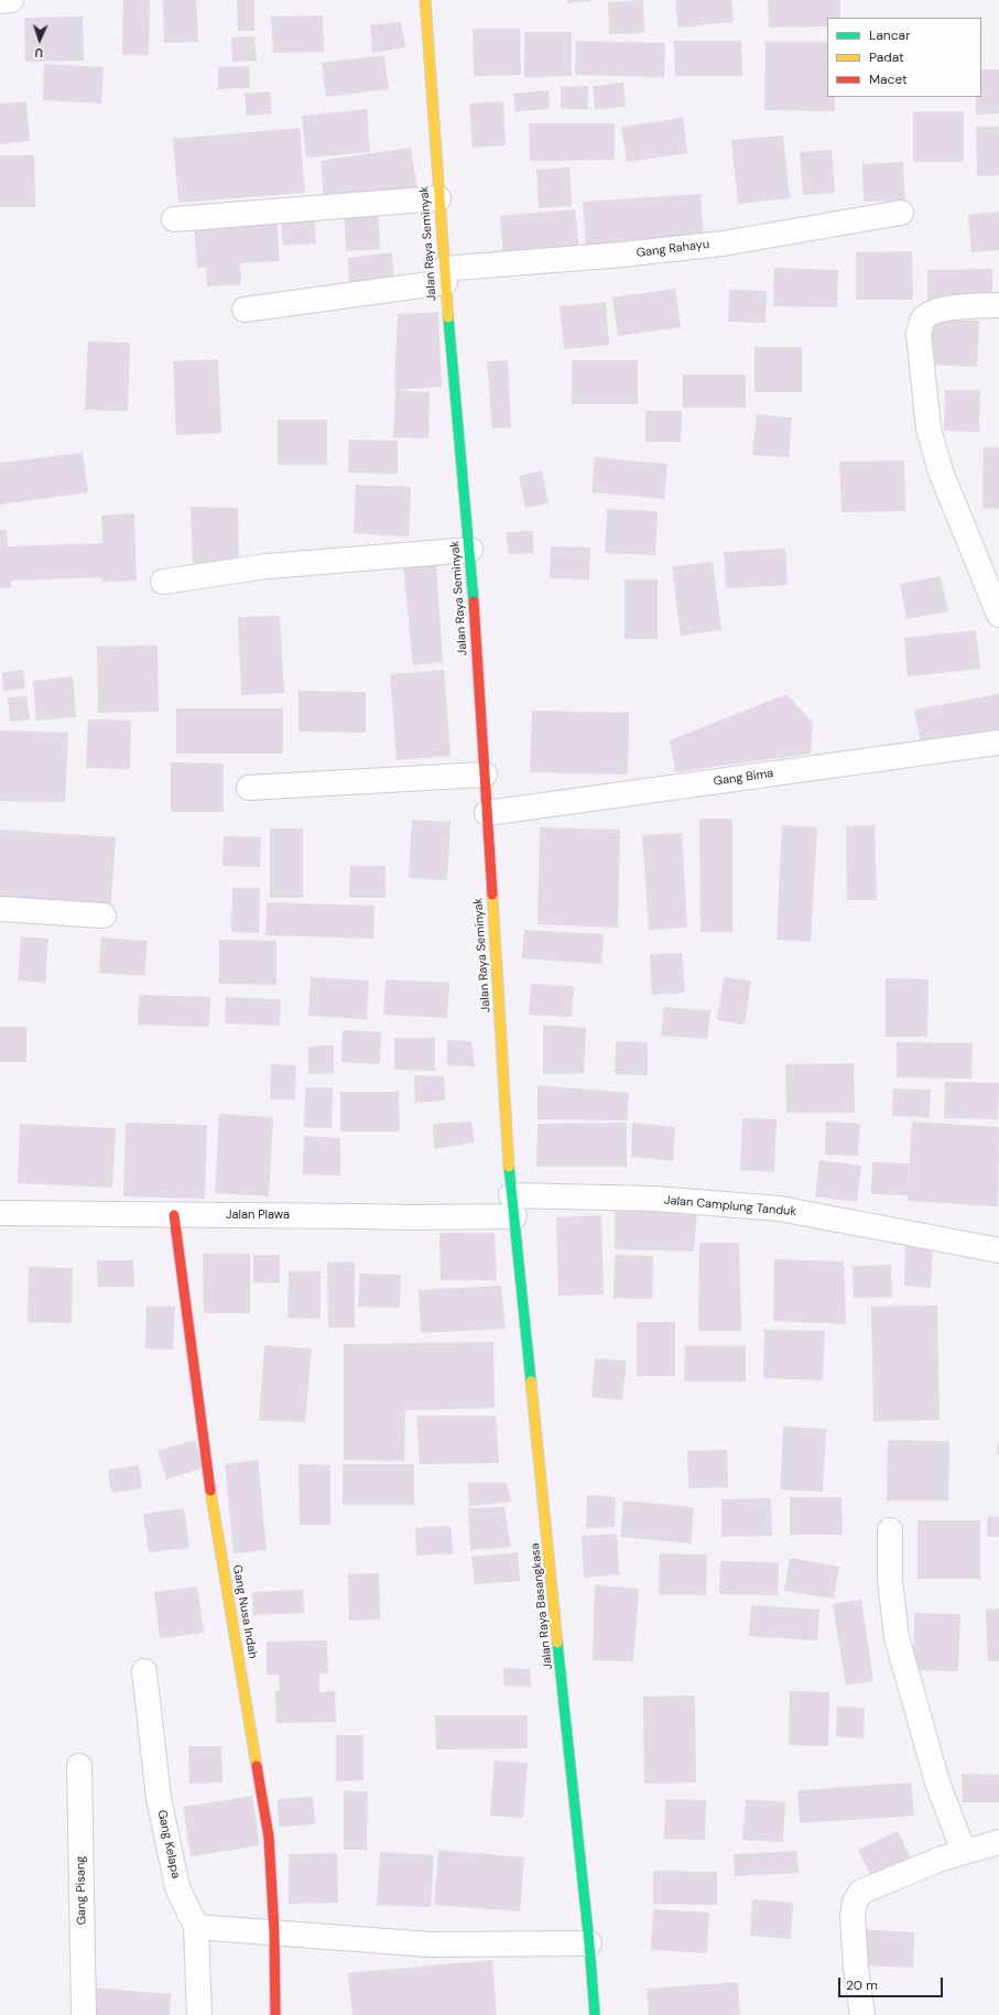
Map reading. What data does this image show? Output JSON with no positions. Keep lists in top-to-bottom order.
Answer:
{
  "streets": {
    "main road": ["Jalan Raya Seminyak", "Jalan Raya Basangkasa", "Gang Nusa Indah"],
    "street": [
      "Gang Rahayu",
      "Gang Bima",
      "Jalan Camplung Tanduk",
      "Jalan Plawa",
      "Gang Kelapa",
      "Gang Pisang"
    ]
  },
  "crossings": [
    ["Jalan Raya Seminyak", "Gang Rahayu"],
    ["Jalan Raya Seminyak", "Gang Bima"],
    ["Jalan Raya Seminyak", "Jalan Camplung Tanduk"],
    ["Jalan Raya Seminyak", "Jalan Plawa"],
    ["Jalan Raya Seminyak", "Jalan Raya Basangkasa"],
    ["Jalan Camplung Tanduk", "Jalan Plawa"],
    ["Jalan Camplung Tanduk", "Jalan Raya Basangkasa"],
    ["Jalan Plawa", "Jalan Raya Basangkasa"],
    ["Jalan Plawa", "Gang Nusa Indah"]
  ],
  "legend": ["Lancar", "Padat", "Macet"],
  "scale_bar": "20 m",
  "north": "bottom"
}
